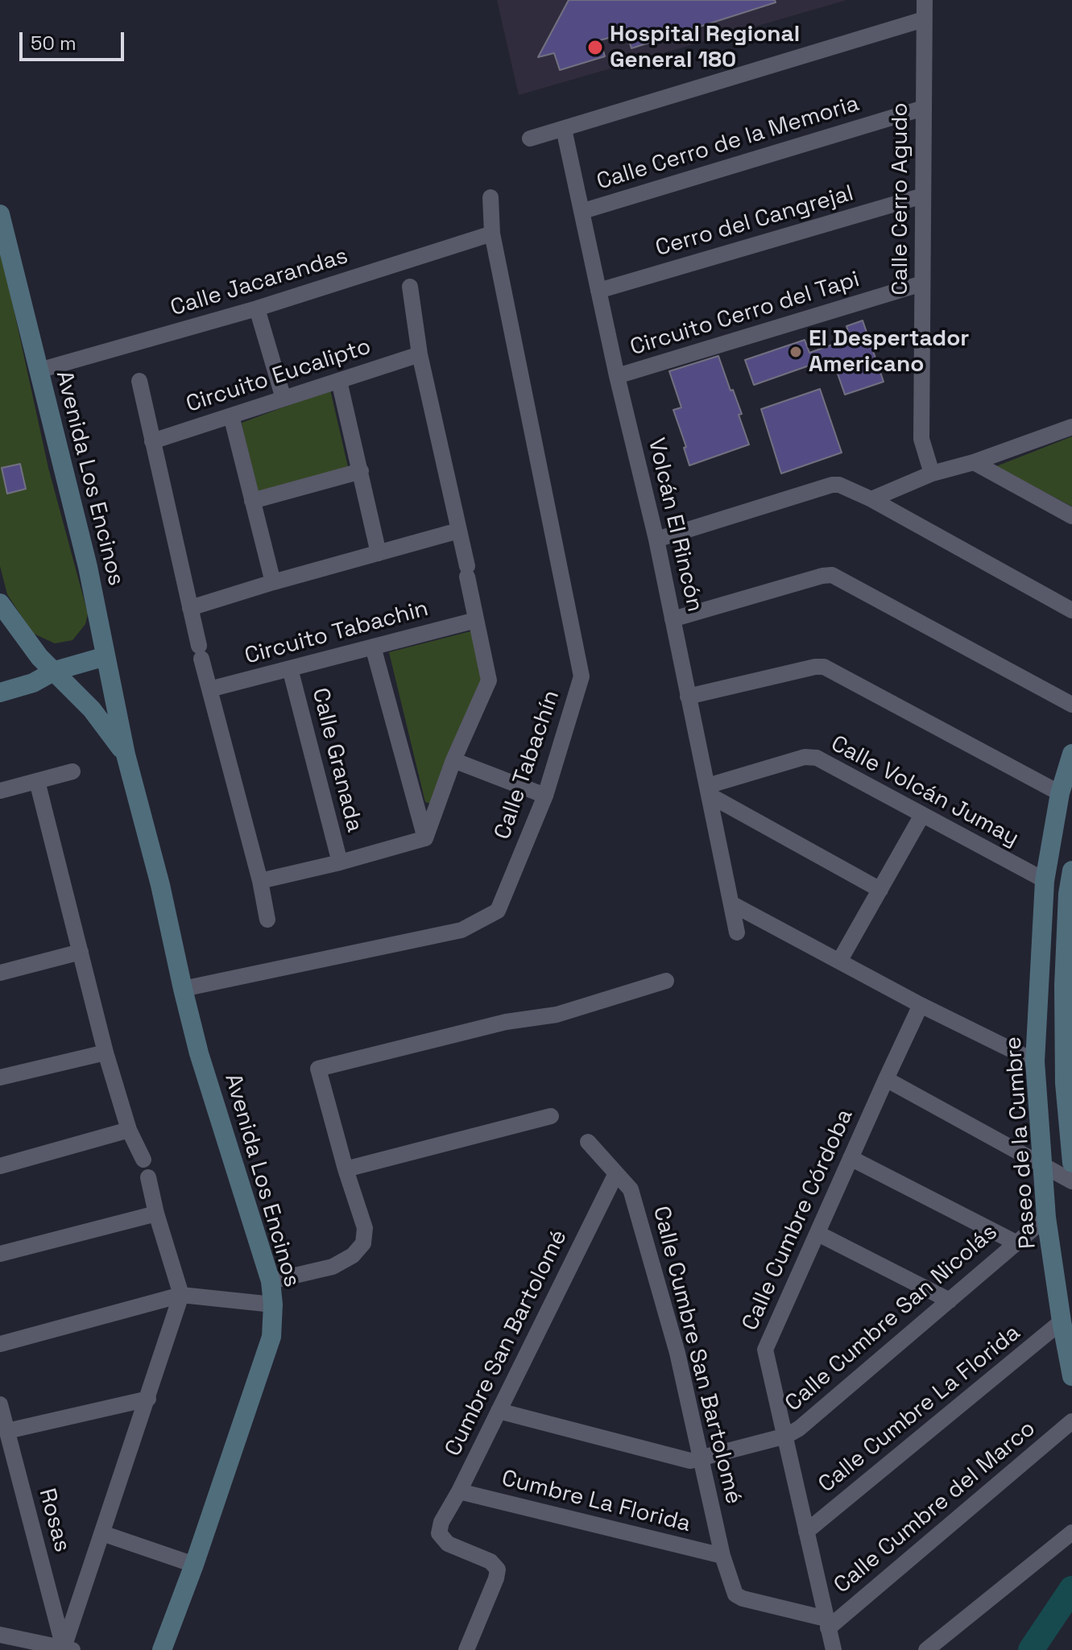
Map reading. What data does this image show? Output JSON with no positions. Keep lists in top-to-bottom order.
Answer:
{
  "streets": {
    "street": [
      "Calle Cerro de la Memoria",
      "Calle Cerro Agudo",
      "Cerro del Cangrejal",
      "Calle Jacarandas",
      "Circuito Cerro del Tapi",
      "Circuito Eucalipto",
      "Avenida Los Encinos",
      "Volcán El Rincón",
      "Circuito Tabachin",
      "Calle Granada",
      "Calle Tabachín",
      "Calle Volcán Jumay",
      "Paseo de la Cumbre",
      "Calle Cumbre Córdoba",
      "Calle Cumbre San Nicolás",
      "Cumbre San Bartolomé",
      "Calle Cumbre San Bartolomé",
      "Calle Cumbre La Florida",
      "Cumbre La Florida",
      "Calle Cumbre del Marco",
      "Rosas"
    ]
  },
  "crossings": [
    ["Calle Cerro de la Memoria", "Calle Cerro Agudo"],
    ["Calle Cerro de la Memoria", "Volcán El Rincón"],
    ["Calle Cerro Agudo", "Cerro del Cangrejal"],
    ["Calle Cerro Agudo", "Circuito Cerro del Tapi"],
    ["Cerro del Cangrejal", "Volcán El Rincón"],
    ["Calle Jacarandas", "Avenida Los Encinos"],
    ["Calle Jacarandas", "Calle Tabachín"],
    ["Circuito Cerro del Tapi", "Volcán El Rincón"],
    ["Avenida Los Encinos", "Calle Tabachín"],
    ["Volcán El Rincón", "Calle Volcán Jumay"],
    ["Circuito Tabachin", "Calle Granada"],
    ["Calle Volcán Jumay", "Paseo de la Cumbre"],
    ["Paseo de la Cumbre", "Calle Cumbre San Nicolás"],
    ["Paseo de la Cumbre", "Calle Cumbre La Florida"],
    ["Calle Cumbre Córdoba", "Calle Cumbre San Nicolás"],
    ["Calle Cumbre Córdoba", "Calle Cumbre San Bartolomé"],
    ["Calle Cumbre Córdoba", "Calle Cumbre La Florida"],
    ["Calle Cumbre Córdoba", "Calle Cumbre del Marco"],
    ["Calle Cumbre San Nicolás", "Cumbre San Bartolomé"],
    ["Calle Cumbre San Nicolás", "Calle Cumbre San Bartolomé"],
    ["Cumbre San Bartolomé", "Calle Cumbre San Bartolomé"],
    ["Cumbre San Bartolomé", "Cumbre La Florida"],
    ["Calle Cumbre San Bartolomé", "Cumbre La Florida"],
    ["Calle Cumbre San Bartolomé", "Calle Cumbre del Marco"]
  ],
  "places": ["Hospital Regional General 180", "El Despertador Americano"],
  "scale_bar": "50 m"
}
